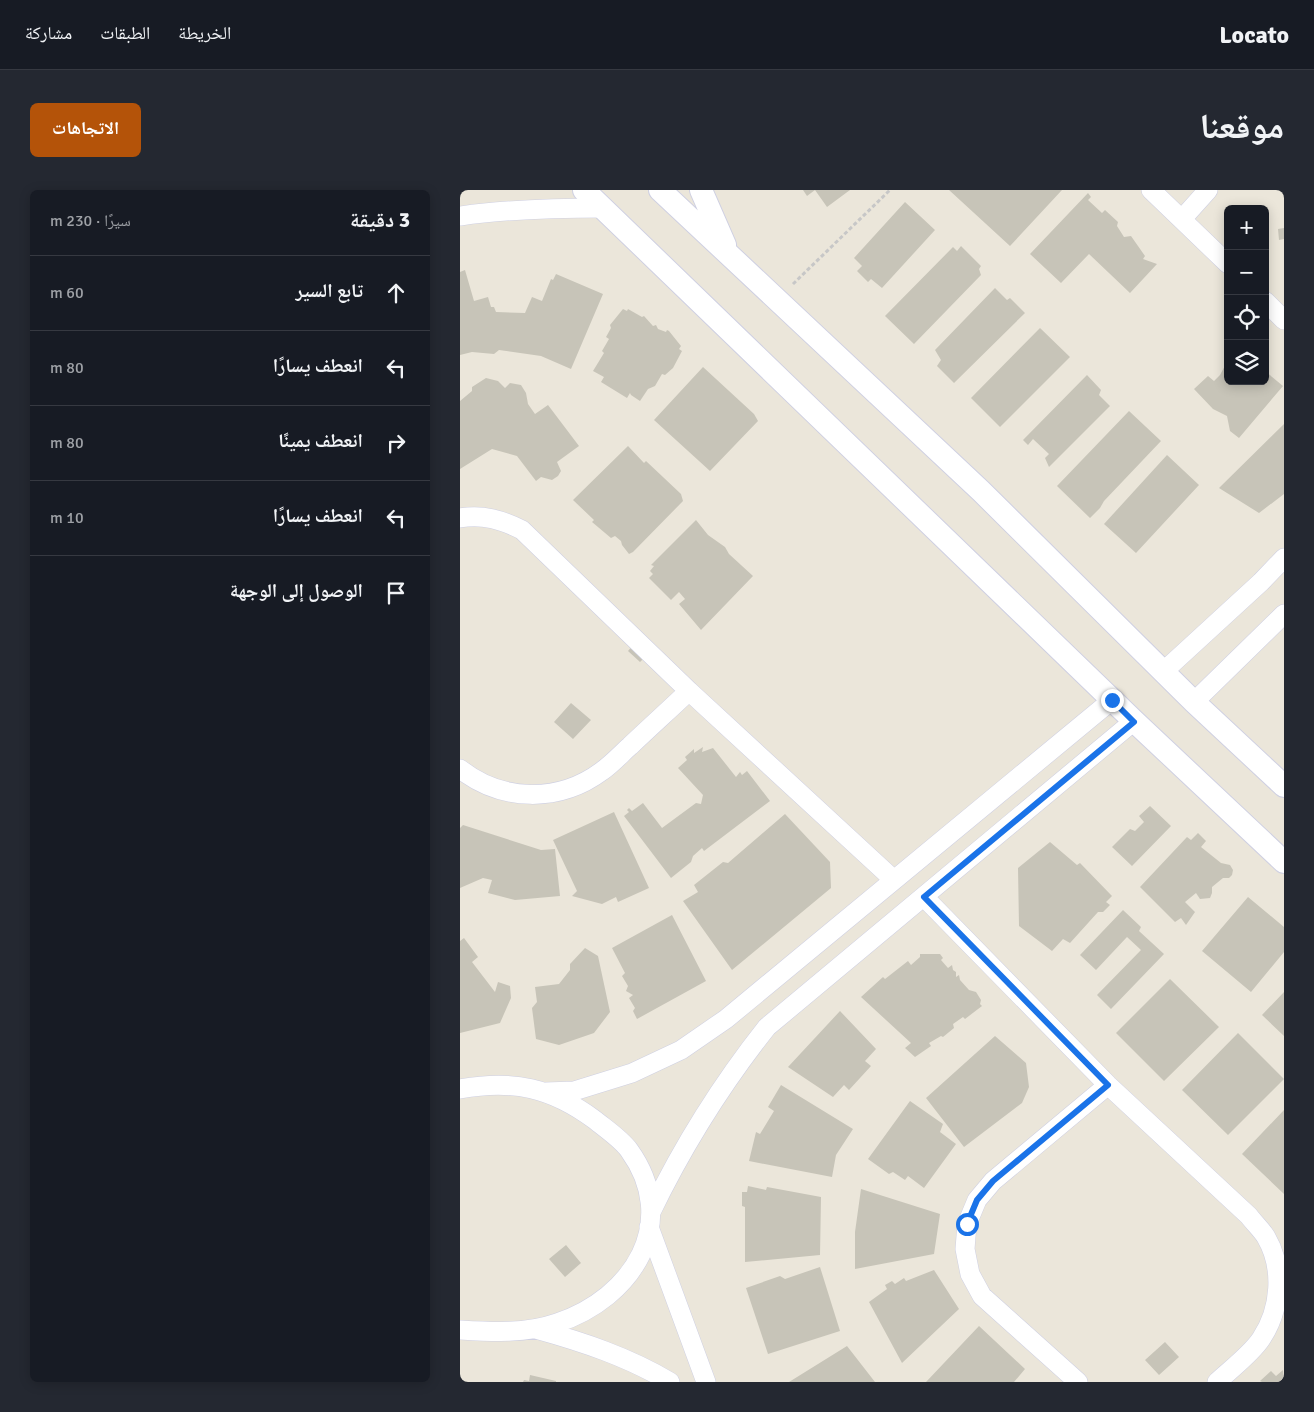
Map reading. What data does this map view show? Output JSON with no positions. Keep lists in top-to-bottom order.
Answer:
{
  "page": {
    "header": "Locato",
    "nav": ["الخريطة", "الطبقات", "مشاركة"],
    "title": "موقعنا",
    "buttons": "الاتجاهات",
    "heading": ["3 دقيقة", "سيرًا · 230 m"],
    "map_buttons": ["+", "−"],
    "list": [
      ["تابع السير", "60 m"],
      ["انعطف يسارًا", "80 m"],
      ["انعطف يمينًا", "80 m"],
      ["انعطف يسارًا", "10 m"],
      "الوصول إلى الوجهة"
    ]
  }
}
